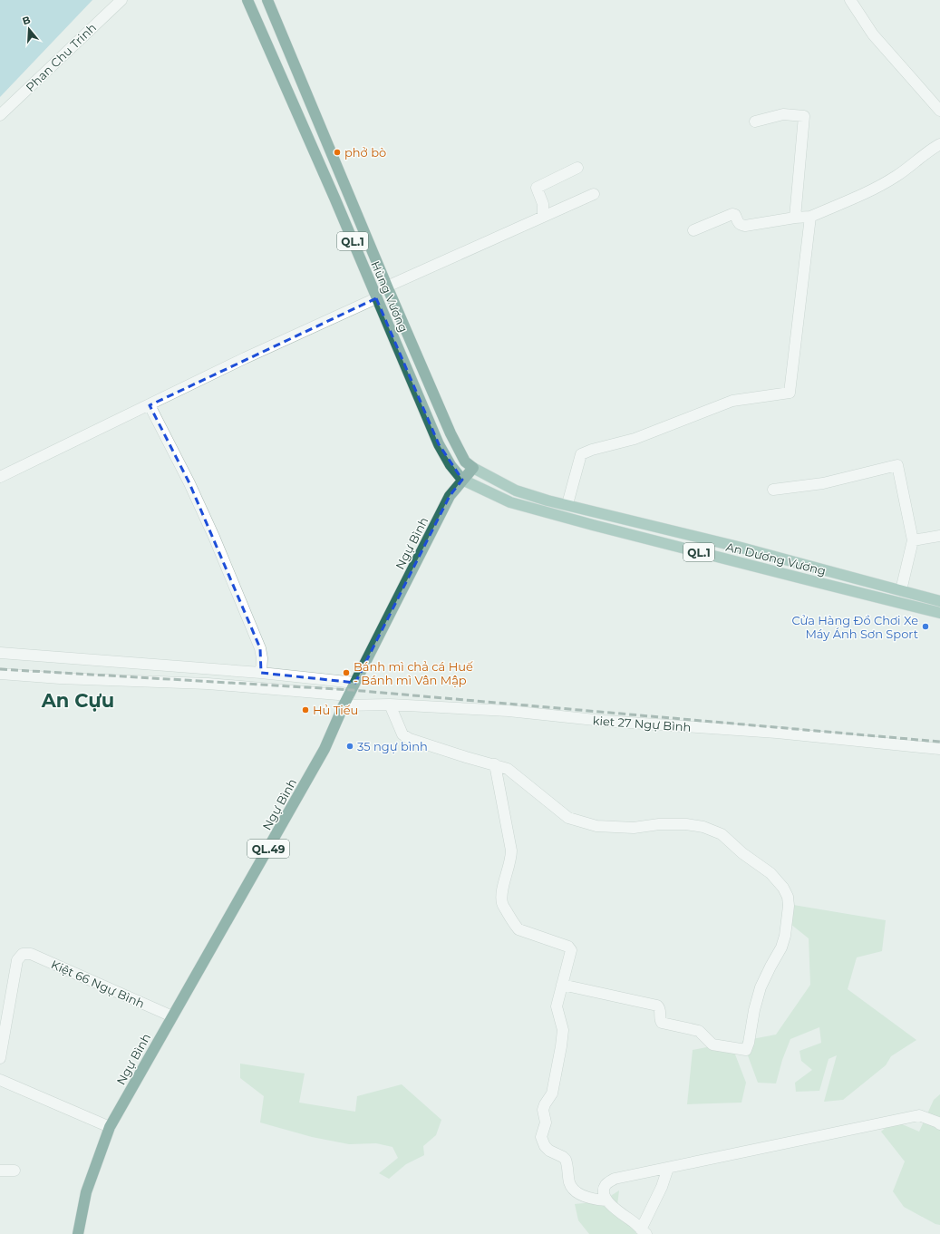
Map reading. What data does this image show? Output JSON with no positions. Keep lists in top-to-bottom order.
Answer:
{
  "streets": {
    "highway": [
      "QL.1",
      "Hùng Vương",
      "Ngự Bình",
      "QL.49"
    ],
    "main road": ["An Dương Vương"],
    "street": ["Phan Chu Trinh", "kiet 27 Ngự Bình", "Kiệt 66 Ngự Bình"]
  },
  "crossings": [
    ["Hùng Vương", "Ngự Bình"],
    ["Hùng Vương", "An Dương Vương"],
    ["Ngự Bình", "An Dương Vương"],
    ["Ngự Bình", "kiet 27 Ngự Bình"],
    ["Ngự Bình", "Kiệt 66 Ngự Bình"]
  ],
  "districts": ["An Cựu"],
  "places": [
    "phở bò",
    "Cửa Hàng Đồ Chơi Xe Máy Ánh Sơn Sport",
    "Bánh mì chả cá Huế - Bánh mì Vân Mập",
    "Hủ Tiếu",
    "35 ngự bình"
  ],
  "north": "top"
}
